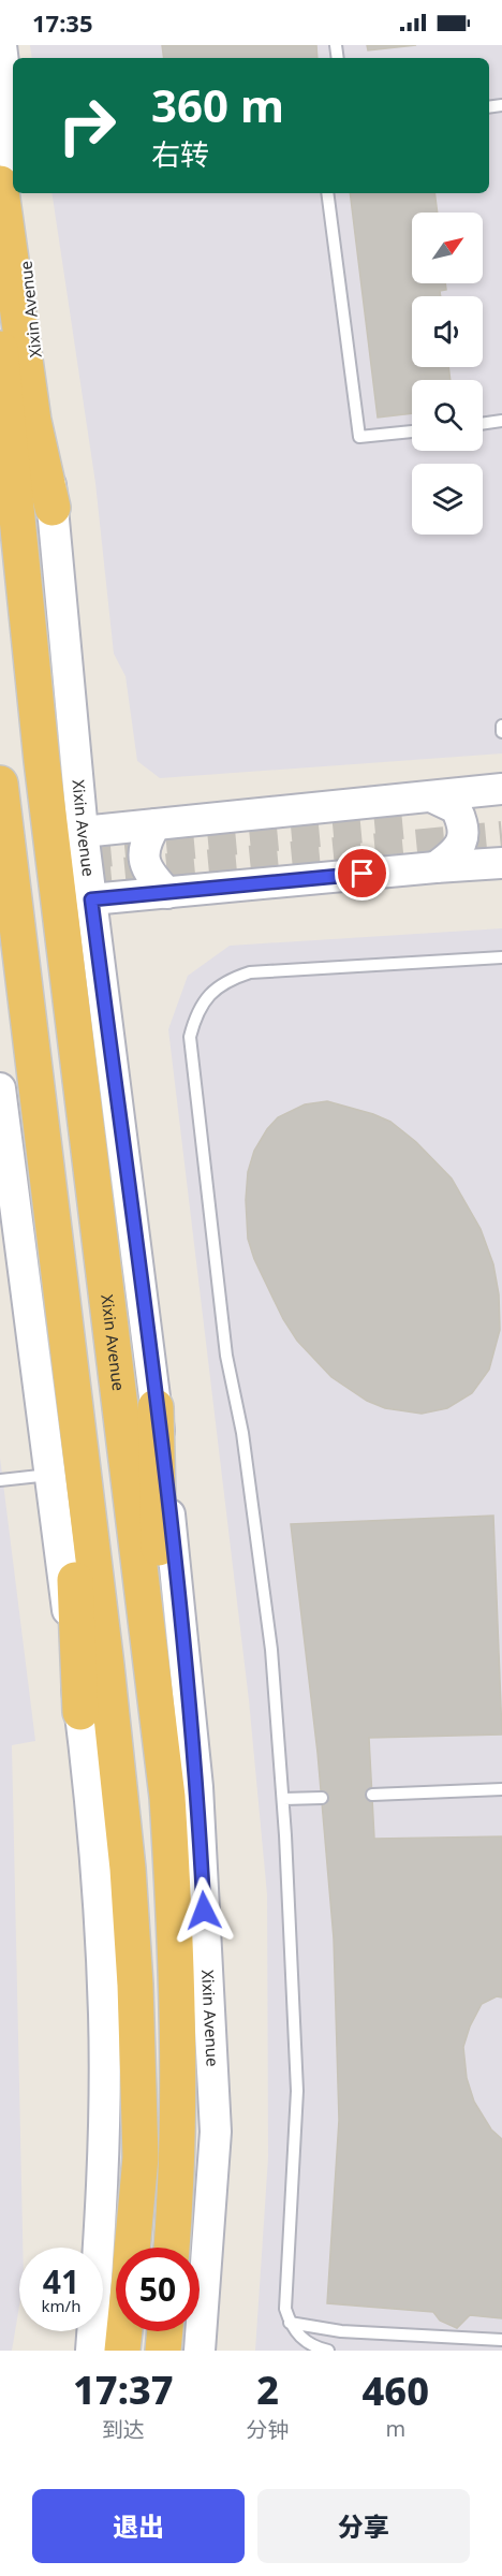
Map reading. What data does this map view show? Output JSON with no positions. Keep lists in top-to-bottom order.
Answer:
{
  "streets": {
    "highway": ["Xixin Avenue"]
  },
  "north": "top right",
  "page": {
    "status": "17:35",
    "turn": ["360 m", "右转"],
    "speed": "41 km/h",
    "limit": "50",
    "eta": [
      "17:37",
      "到达",
      "2",
      "分钟",
      "460",
      "m"
    ],
    "buttons": ["退出", "分享"]
  }
}
